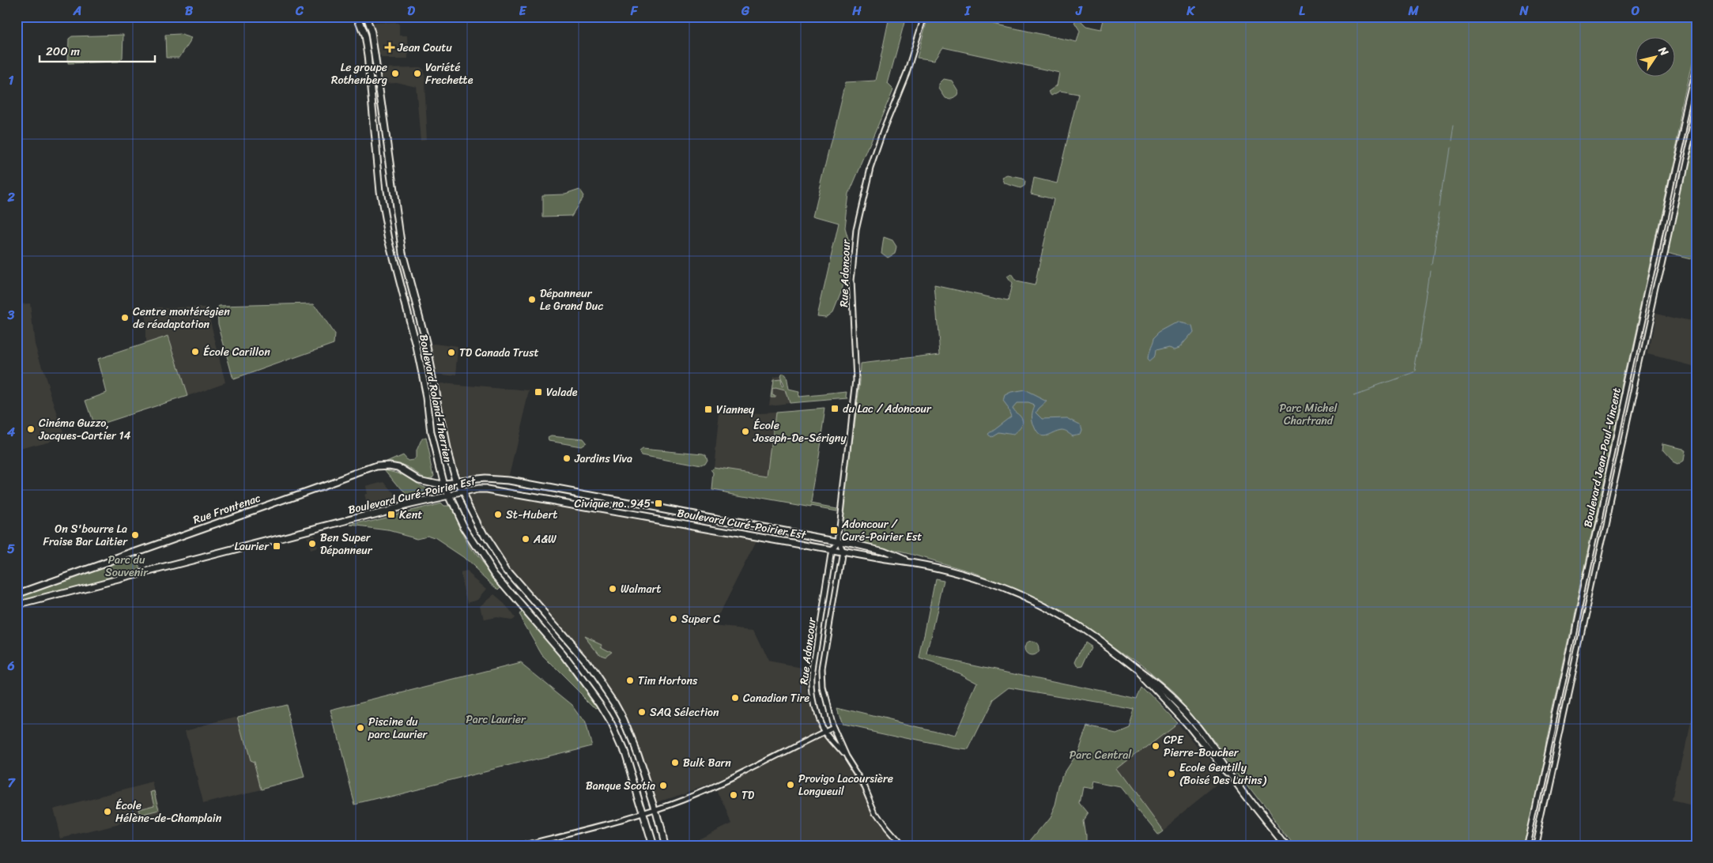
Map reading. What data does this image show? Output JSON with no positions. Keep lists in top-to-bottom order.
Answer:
{
  "streets": {
    "main road": ["Boulevard Roland-Therrien", "Boulevard Curé-Poirier Est", "Rue Frontenac"],
    "street": ["Rue Adoncour", "Boulevard Jean-Paul-Vincent"]
  },
  "crossings": [
    ["Rue Adoncour", "Boulevard Curé-Poirier Est"],
    ["Boulevard Roland-Therrien", "Boulevard Curé-Poirier Est"],
    ["Boulevard Roland-Therrien", "Rue Frontenac"],
    ["Boulevard Curé-Poirier Est", "Rue Frontenac"]
  ],
  "parks": [
    "Parc Michel Chartrand",
    "Parc du Souvenir",
    "Parc Laurier",
    "Parc Central"
  ],
  "places": {
    "health": ["Jean Coutu"],
    "other": [
      "Le groupe Rothenberg",
      "Variété Frechette",
      "Dépanneur Le Grand Duc",
      "Centre montérégien de réadaptation",
      "École Carillon",
      "TD Canada Trust",
      "Cinéma Guzzo, Jacques-Cartier 14",
      "École Joseph-De-Sérigny",
      "Jardins Viva",
      "St-Hubert",
      "On S'bourre La Fraise Bar Laitier",
      "A&W",
      "Ben Super Dépanneur",
      "Walmart",
      "Super C",
      "Tim Hortons",
      "Canadian Tire",
      "SAQ Sélection",
      "Piscine du parc Laurier",
      "CPE Pierre-Boucher",
      "Bulk Barn",
      "Ecole Gentilly (Boisé Des Lutins)",
      "Provigo Lacoursière Longueuil",
      "Banque Scotia",
      "TD",
      "École Hélène-de-Champlain"
    ],
    "transit": [
      "Valade",
      "du Lac / Adoncour",
      "Vianney",
      "Civique no. 945",
      "Kent",
      "Adoncour / Curé-Poirier Est",
      "Laurier"
    ]
  },
  "scale_bar": "200 m",
  "north": "top right",
  "grid": {
    "columns": [
      "A",
      "B",
      "C",
      "D",
      "E",
      "F",
      "G",
      "H",
      "I",
      "J",
      "K",
      "L",
      "M",
      "N",
      "O"
    ],
    "rows": [
      "1",
      "2",
      "3",
      "4",
      "5",
      "6",
      "7"
    ]
  }
}
